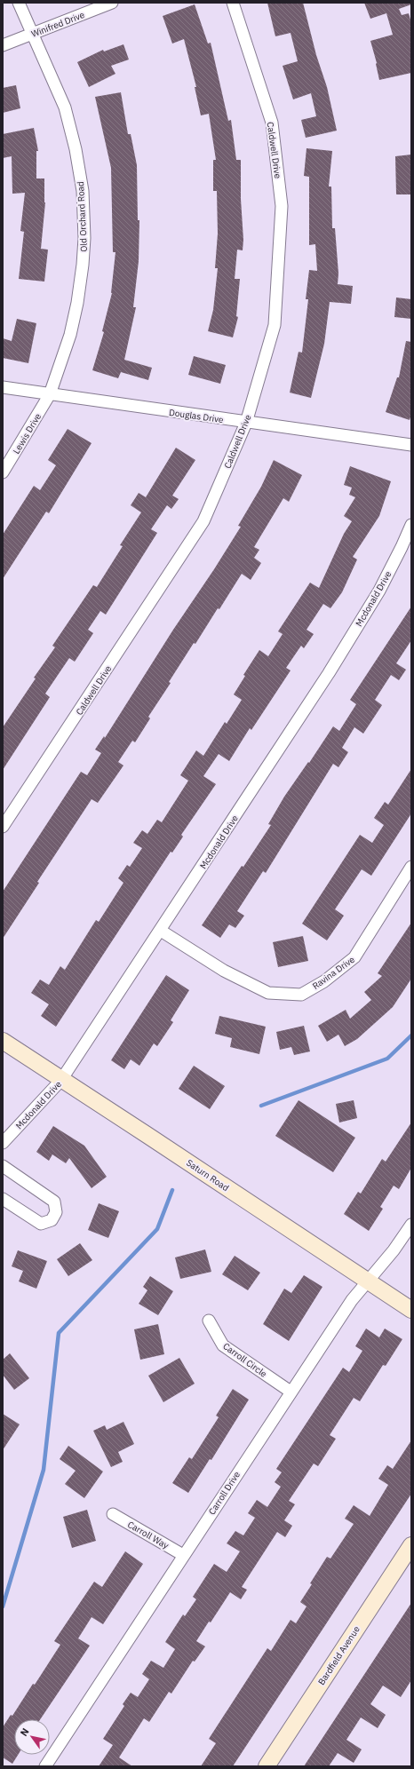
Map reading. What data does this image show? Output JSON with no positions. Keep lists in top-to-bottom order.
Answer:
{
  "streets": {
    "street": [
      "Winifred Drive",
      "Caldwell Drive",
      "Old Orchard Road",
      "Douglas Drive",
      "Lewis Drive",
      "Mcdonald Drive",
      "Ravina Drive",
      "Saturn Road",
      "Carroll Circle",
      "Carroll Drive",
      "Carroll Way",
      "Bardfield Avenue"
    ]
  },
  "crossings": [
    ["Winifred Drive", "Old Orchard Road"],
    ["Caldwell Drive", "Douglas Drive"],
    ["Old Orchard Road", "Douglas Drive"],
    ["Old Orchard Road", "Lewis Drive"],
    ["Douglas Drive", "Lewis Drive"],
    ["Mcdonald Drive", "Ravina Drive"],
    ["Mcdonald Drive", "Saturn Road"],
    ["Saturn Road", "Carroll Drive"],
    ["Carroll Circle", "Carroll Drive"],
    ["Carroll Drive", "Carroll Way"]
  ],
  "north": "top left"
}
